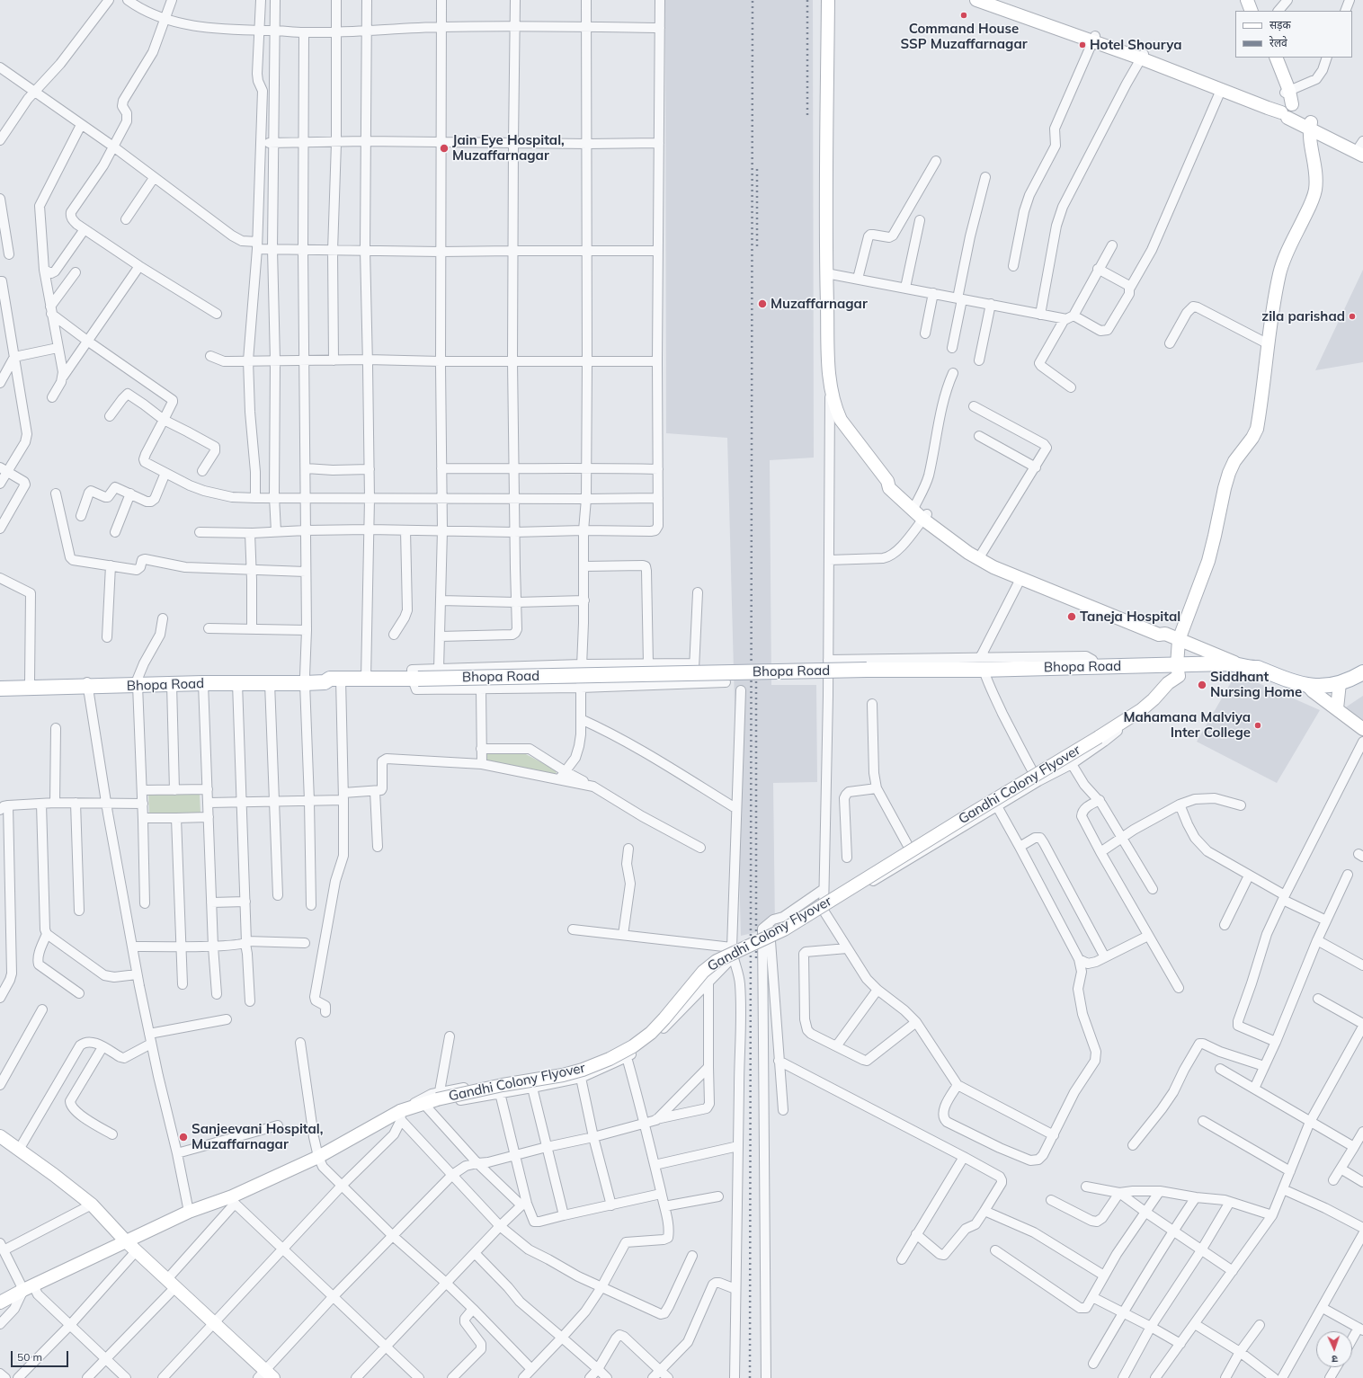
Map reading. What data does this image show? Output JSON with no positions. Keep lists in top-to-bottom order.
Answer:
{
  "streets": {
    "main road": ["Bhopa Road"],
    "street": ["Gandhi Colony Flyover"]
  },
  "crossings": [
    ["Bhopa Road", "Gandhi Colony Flyover"]
  ],
  "places": [
    "Command House SSP Muzaffarnagar",
    "Hotel Shourya",
    "Jain Eye Hospital, Muzaffarnagar",
    "Muzaffarnagar",
    "zila parishad",
    "Taneja Hospital",
    "Siddhant Nursing Home",
    "Mahamana Malviya Inter College",
    "Sanjeevani Hospital, Muzaffarnagar"
  ],
  "legend": ["सड़क", "रेलवे"],
  "scale_bar": "50 m",
  "north": "bottom"
}
